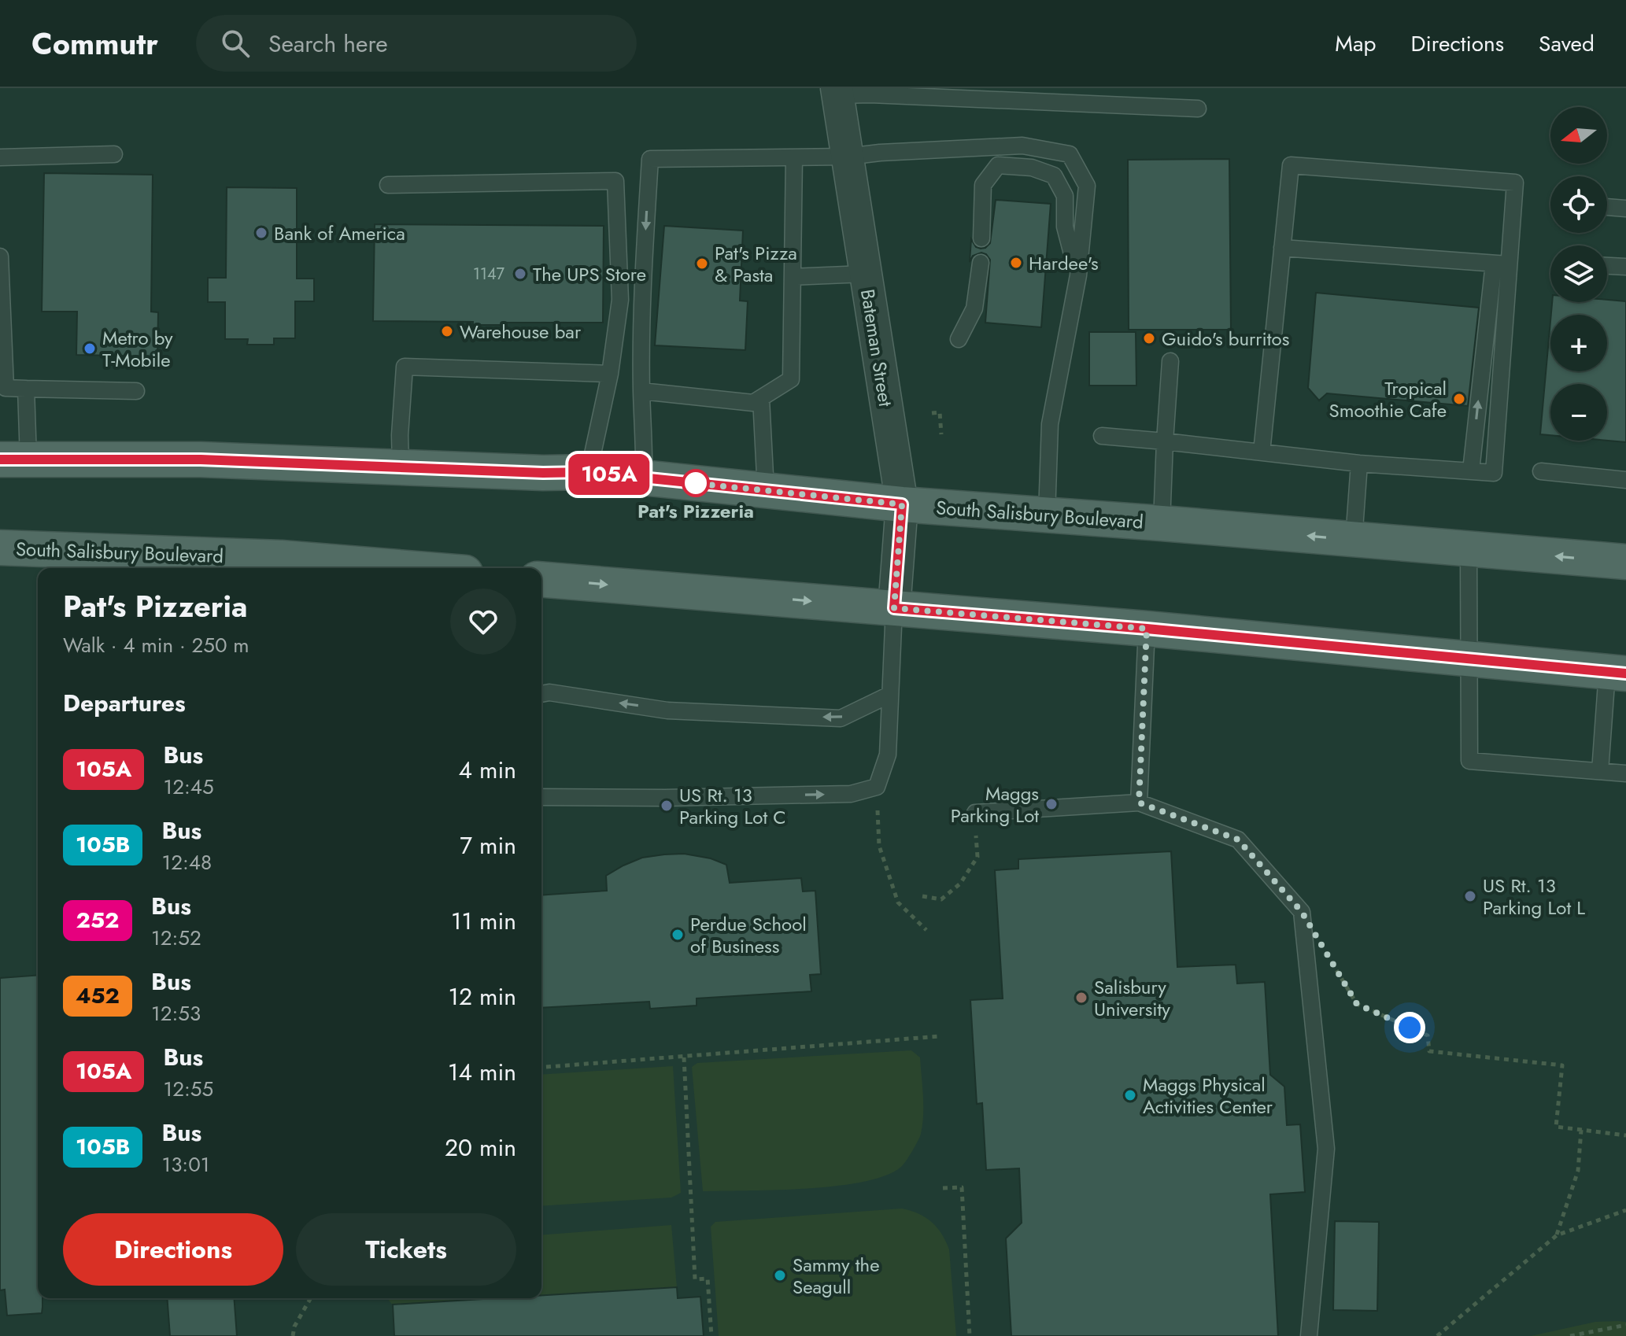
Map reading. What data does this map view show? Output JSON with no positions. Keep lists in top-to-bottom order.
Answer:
{
  "streets": {
    "main road": ["South Salisbury Boulevard"],
    "street": ["Bateman Street"]
  },
  "crossings": [
    ["Bateman Street", "South Salisbury Boulevard"]
  ],
  "places": [
    "Bank of America",
    "Hardee's",
    "Pat's Pizza & Pasta",
    "The UPS Store",
    "Warehouse bar",
    "Guido's burritos",
    "Metro by T-Mobile",
    "Tropical Smoothie Cafe",
    "Pat's Pizzeria",
    "Maggs Parking Lot",
    "US Rt. 13 Parking Lot C",
    "US Rt. 13 Parking Lot L",
    "Perdue School of Business",
    "Salisbury University",
    "Maggs Physical Activities Center",
    "Sammy the Seagull"
  ],
  "lines": ["bus line 105A"],
  "house_numbers": ["1147"],
  "north": "left",
  "page": {
    "header": "Commutr",
    "search": "Search here",
    "nav": ["Map", "Directions", "Saved"],
    "on_map": "105A",
    "map_buttons": ["+", "−"],
    "heading": [
      ["Pat's Pizzeria", "Walk · 4 min · 250 m"],
      "Departures"
    ],
    "list": [
      {
        "mark": "105A",
        "name": "Bus",
        "note": "12:45",
        "value": "4 min"
      },
      {
        "mark": "105B",
        "name": "Bus",
        "note": "12:48",
        "value": "7 min"
      },
      {
        "mark": "252",
        "name": "Bus",
        "note": "12:52",
        "value": "11 min"
      },
      {
        "mark": "452",
        "name": "Bus",
        "note": "12:53",
        "value": "12 min"
      },
      {
        "mark": "105A",
        "name": "Bus",
        "note": "12:55",
        "value": "14 min"
      },
      {
        "mark": "105B",
        "name": "Bus",
        "note": "13:01",
        "value": "20 min"
      }
    ],
    "buttons": ["Directions", "Tickets"]
  }
}
